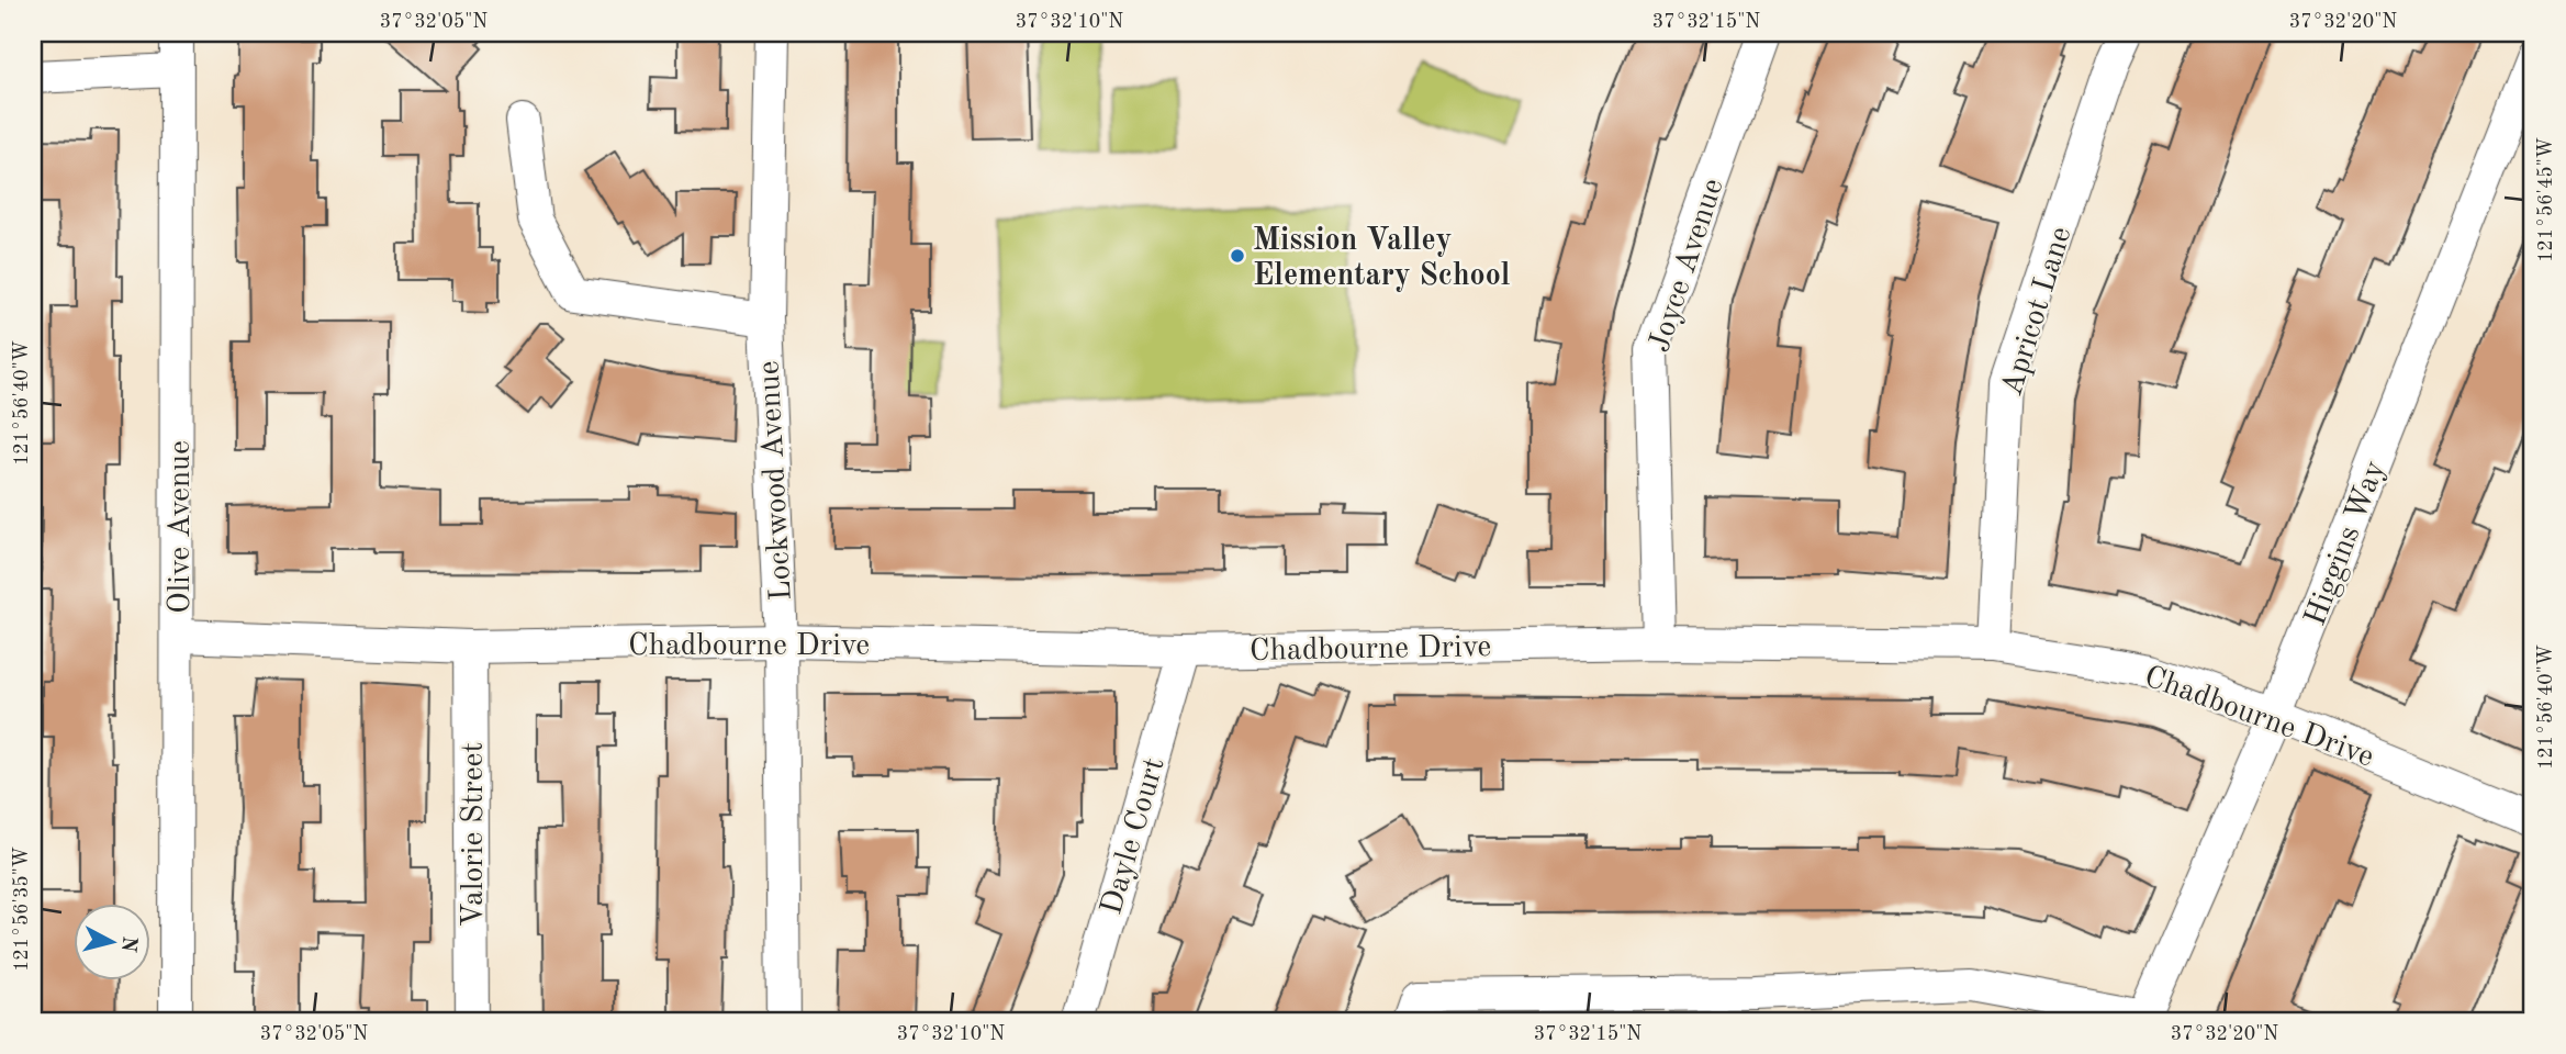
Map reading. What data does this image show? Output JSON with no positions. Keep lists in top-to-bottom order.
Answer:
{
  "streets": {
    "street": [
      "Joyce Avenue",
      "Apricot Lane",
      "Lockwood Avenue",
      "Olive Avenue",
      "Higgins Way",
      "Chadbourne Drive",
      "Valorie Street",
      "Dayle Court"
    ]
  },
  "crossings": [
    ["Joyce Avenue", "Chadbourne Drive"],
    ["Apricot Lane", "Chadbourne Drive"],
    ["Lockwood Avenue", "Chadbourne Drive"],
    ["Olive Avenue", "Chadbourne Drive"],
    ["Higgins Way", "Chadbourne Drive"],
    ["Chadbourne Drive", "Valorie Street"],
    ["Chadbourne Drive", "Dayle Court"]
  ],
  "places": ["Mission Valley Elementary School"],
  "north": "right",
  "coordinates": [
    "37°32'05\"N",
    "37°32'10\"N",
    "37°32'15\"N",
    "37°32'20\"N",
    "121°56'45\"W",
    "121°56'40\"W",
    "121°56'35\"W"
  ]
}
